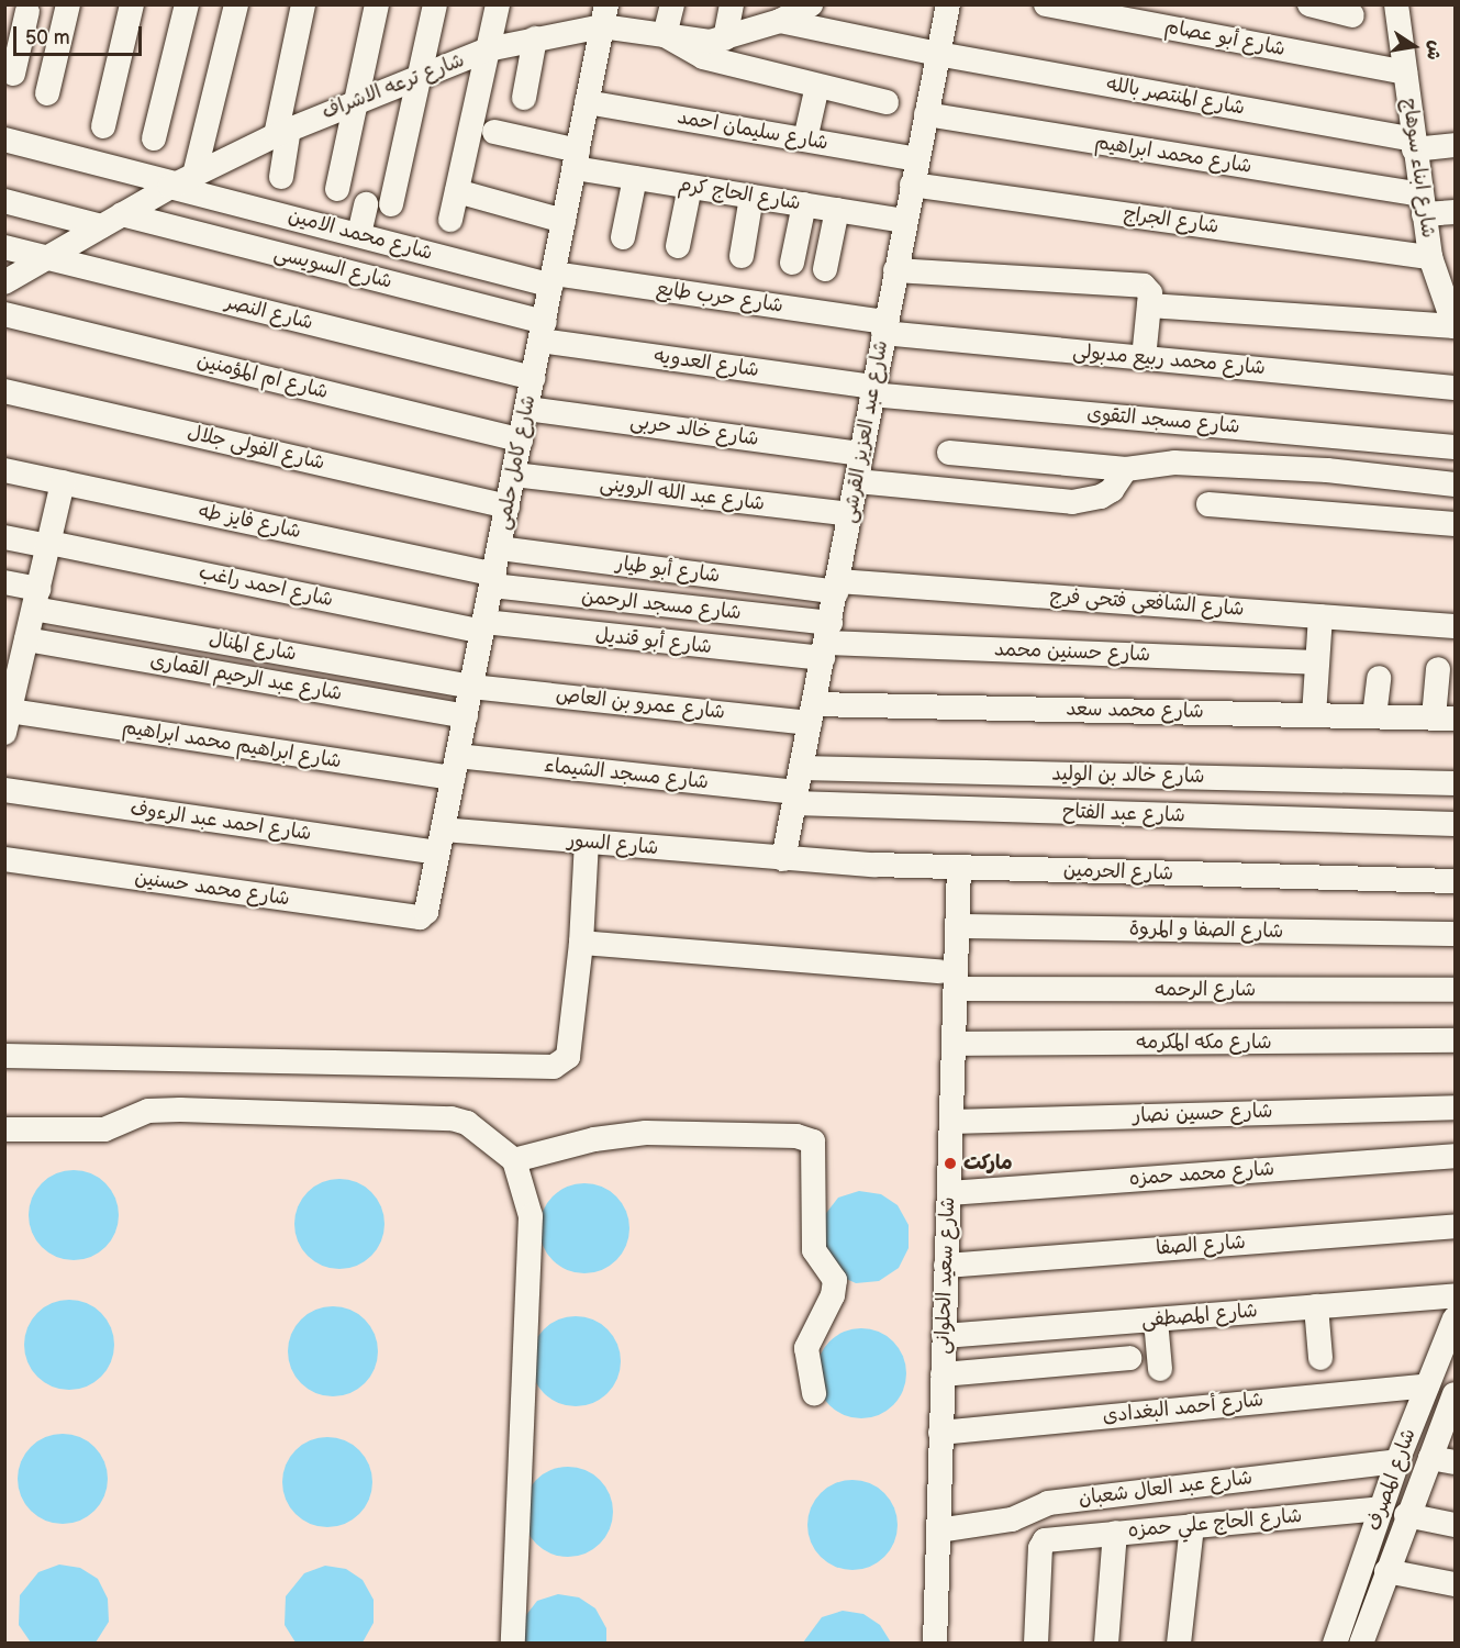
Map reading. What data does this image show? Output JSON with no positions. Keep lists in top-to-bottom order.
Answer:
{
  "streets": {
    "street": [
      "شارع أبو عصام",
      "شارع ترعه الاشراف",
      "شارع المنتصر بالله",
      "شارع سليمان احمد",
      "شارع محمد ابراهيم",
      "شارع ابناء سوهاج",
      "شارع الحاج كرم",
      "شارع الجراج",
      "شارع محمد الامين",
      "شارع السويسى",
      "شارع حرب طايع",
      "شارع النصر",
      "شارع محمد ربيع مدبولى",
      "شارع العدويه",
      "شارع ام المؤمنين",
      "شارع مسجد التقوى",
      "شارع خالد حربى",
      "شارع عبد العزيز القرشى",
      "شارع الفولى جلال",
      "شارع كامل حلمى",
      "شارع عبد الله الروينى",
      "شارع فايز طه",
      "شارع أبو طيار",
      "شارع احمد راغب",
      "شارع الشافعى فتحى فرج",
      "شارع مسجد الرحمن",
      "شارع أبو قنديل",
      "شارع المنال",
      "شارع حسنين محمد",
      "شارع عبد الرحيم القمارى",
      "شارع عمرو بن العاص",
      "شارع محمد سعد",
      "شارع ابراهيم محمد ابراهيم",
      "شارع مسجد الشيماء",
      "شارع خالد بن الوليد",
      "شارع عبد الفتاح",
      "شارع احمد عبد الرءوف",
      "شارع السور",
      "شارع الحرمين",
      "شارع محمد حسنين",
      "شارع الصفا و المروة",
      "شارع الرحمه",
      "شارع مكه المكرمه",
      "شارع حسين نصار",
      "شارع محمد حمزه",
      "شارع الصفا",
      "شارع سعيد الحلوانى",
      "شارع المصطفى",
      "شارع أحمد البغدادى",
      "شارع المصرف",
      "شارع عبد العال شعبان",
      "شارع الحاج علي حمزه"
    ]
  },
  "crossings": [
    ["شارع أبو عصام", "شارع ابناء سوهاج"],
    ["شارع ترعه الاشراف", "شارع المنتصر بالله"],
    ["شارع ترعه الاشراف", "شارع محمد الامين"],
    ["شارع ترعه الاشراف", "شارع السويسى"],
    ["شارع ترعه الاشراف", "شارع النصر"],
    ["شارع ترعه الاشراف", "شارع كامل حلمى"],
    ["شارع المنتصر بالله", "شارع ابناء سوهاج"],
    ["شارع المنتصر بالله", "شارع عبد العزيز القرشى"],
    ["شارع سليمان احمد", "شارع عبد العزيز القرشى"],
    ["شارع سليمان احمد", "شارع كامل حلمى"],
    ["شارع محمد ابراهيم", "شارع ابناء سوهاج"],
    ["شارع محمد ابراهيم", "شارع عبد العزيز القرشى"],
    ["شارع ابناء سوهاج", "شارع الجراج"],
    ["شارع الحاج كرم", "شارع عبد العزيز القرشى"],
    ["شارع الحاج كرم", "شارع كامل حلمى"],
    ["شارع الجراج", "شارع عبد العزيز القرشى"],
    ["شارع محمد الامين", "شارع حرب طايع"],
    ["شارع محمد الامين", "شارع كامل حلمى"],
    ["شارع السويسى", "شارع العدويه"],
    ["شارع السويسى", "شارع كامل حلمى"],
    ["شارع حرب طايع", "شارع محمد ربيع مدبولى"],
    ["شارع حرب طايع", "شارع عبد العزيز القرشى"],
    ["شارع حرب طايع", "شارع كامل حلمى"],
    ["شارع النصر", "شارع كامل حلمى"],
    ["شارع محمد ربيع مدبولى", "شارع عبد العزيز القرشى"],
    ["شارع العدويه", "شارع مسجد التقوى"],
    ["شارع العدويه", "شارع عبد العزيز القرشى"],
    ["شارع العدويه", "شارع كامل حلمى"],
    ["شارع ام المؤمنين", "شارع كامل حلمى"],
    ["شارع مسجد التقوى", "شارع عبد العزيز القرشى"],
    ["شارع خالد حربى", "شارع عبد العزيز القرشى"],
    ["شارع خالد حربى", "شارع كامل حلمى"],
    ["شارع عبد العزيز القرشى", "شارع عبد الله الروينى"],
    ["شارع عبد العزيز القرشى", "شارع أبو طيار"],
    ["شارع عبد العزيز القرشى", "شارع الشافعى فتحى فرج"],
    ["شارع عبد العزيز القرشى", "شارع مسجد الرحمن"],
    ["شارع عبد العزيز القرشى", "شارع أبو قنديل"],
    ["شارع عبد العزيز القرشى", "شارع حسنين محمد"],
    ["شارع عبد العزيز القرشى", "شارع عمرو بن العاص"],
    ["شارع عبد العزيز القرشى", "شارع محمد سعد"],
    ["شارع عبد العزيز القرشى", "شارع مسجد الشيماء"],
    ["شارع عبد العزيز القرشى", "شارع خالد بن الوليد"],
    ["شارع عبد العزيز القرشى", "شارع عبد الفتاح"],
    ["شارع عبد العزيز القرشى", "شارع السور"],
    ["شارع عبد العزيز القرشى", "شارع الحرمين"],
    ["شارع الفولى جلال", "شارع كامل حلمى"],
    ["شارع كامل حلمى", "شارع عبد الله الروينى"],
    ["شارع كامل حلمى", "شارع فايز طه"],
    ["شارع كامل حلمى", "شارع أبو طيار"],
    ["شارع كامل حلمى", "شارع احمد راغب"],
    ["شارع كامل حلمى", "شارع مسجد الرحمن"],
    ["شارع كامل حلمى", "شارع أبو قنديل"],
    ["شارع كامل حلمى", "شارع المنال"],
    ["شارع كامل حلمى", "شارع عبد الرحيم القمارى"],
    ["شارع كامل حلمى", "شارع عمرو بن العاص"],
    ["شارع كامل حلمى", "شارع ابراهيم محمد ابراهيم"],
    ["شارع كامل حلمى", "شارع مسجد الشيماء"],
    ["شارع كامل حلمى", "شارع احمد عبد الرءوف"],
    ["شارع كامل حلمى", "شارع السور"],
    ["شارع كامل حلمى", "شارع محمد حسنين"],
    ["شارع فايز طه", "شارع مسجد الرحمن"],
    ["شارع أبو طيار", "شارع الشافعى فتحى فرج"],
    ["شارع احمد راغب", "شارع أبو قنديل"],
    ["شارع مسجد الرحمن", "شارع أبو قنديل"],
    ["شارع مسجد الرحمن", "شارع حسنين محمد"],
    ["شارع أبو قنديل", "شارع حسنين محمد"],
    ["شارع المنال", "شارع عمرو بن العاص"],
    ["شارع عمرو بن العاص", "شارع محمد سعد"],
    ["شارع ابراهيم محمد ابراهيم", "شارع مسجد الشيماء"],
    ["شارع مسجد الشيماء", "شارع عبد الفتاح"],
    ["شارع احمد عبد الرءوف", "شارع السور"],
    ["شارع السور", "شارع الحرمين"],
    ["شارع الحرمين", "شارع سعيد الحلوانى"],
    ["شارع الصفا و المروة", "شارع سعيد الحلوانى"],
    ["شارع الرحمه", "شارع سعيد الحلوانى"],
    ["شارع مكه المكرمه", "شارع سعيد الحلوانى"],
    ["شارع حسين نصار", "شارع سعيد الحلوانى"],
    ["شارع محمد حمزه", "شارع سعيد الحلوانى"],
    ["شارع الصفا", "شارع سعيد الحلوانى"],
    ["شارع سعيد الحلوانى", "شارع المصطفى"],
    ["شارع سعيد الحلوانى", "شارع أحمد البغدادى"],
    ["شارع سعيد الحلوانى", "شارع عبد العال شعبان"],
    ["شارع أحمد البغدادى", "شارع المصرف"],
    ["شارع المصرف", "شارع عبد العال شعبان"],
    ["شارع المصرف", "شارع الحاج علي حمزه"]
  ],
  "places": ["ماركت"],
  "scale_bar": "50 m",
  "north": "right"
}
